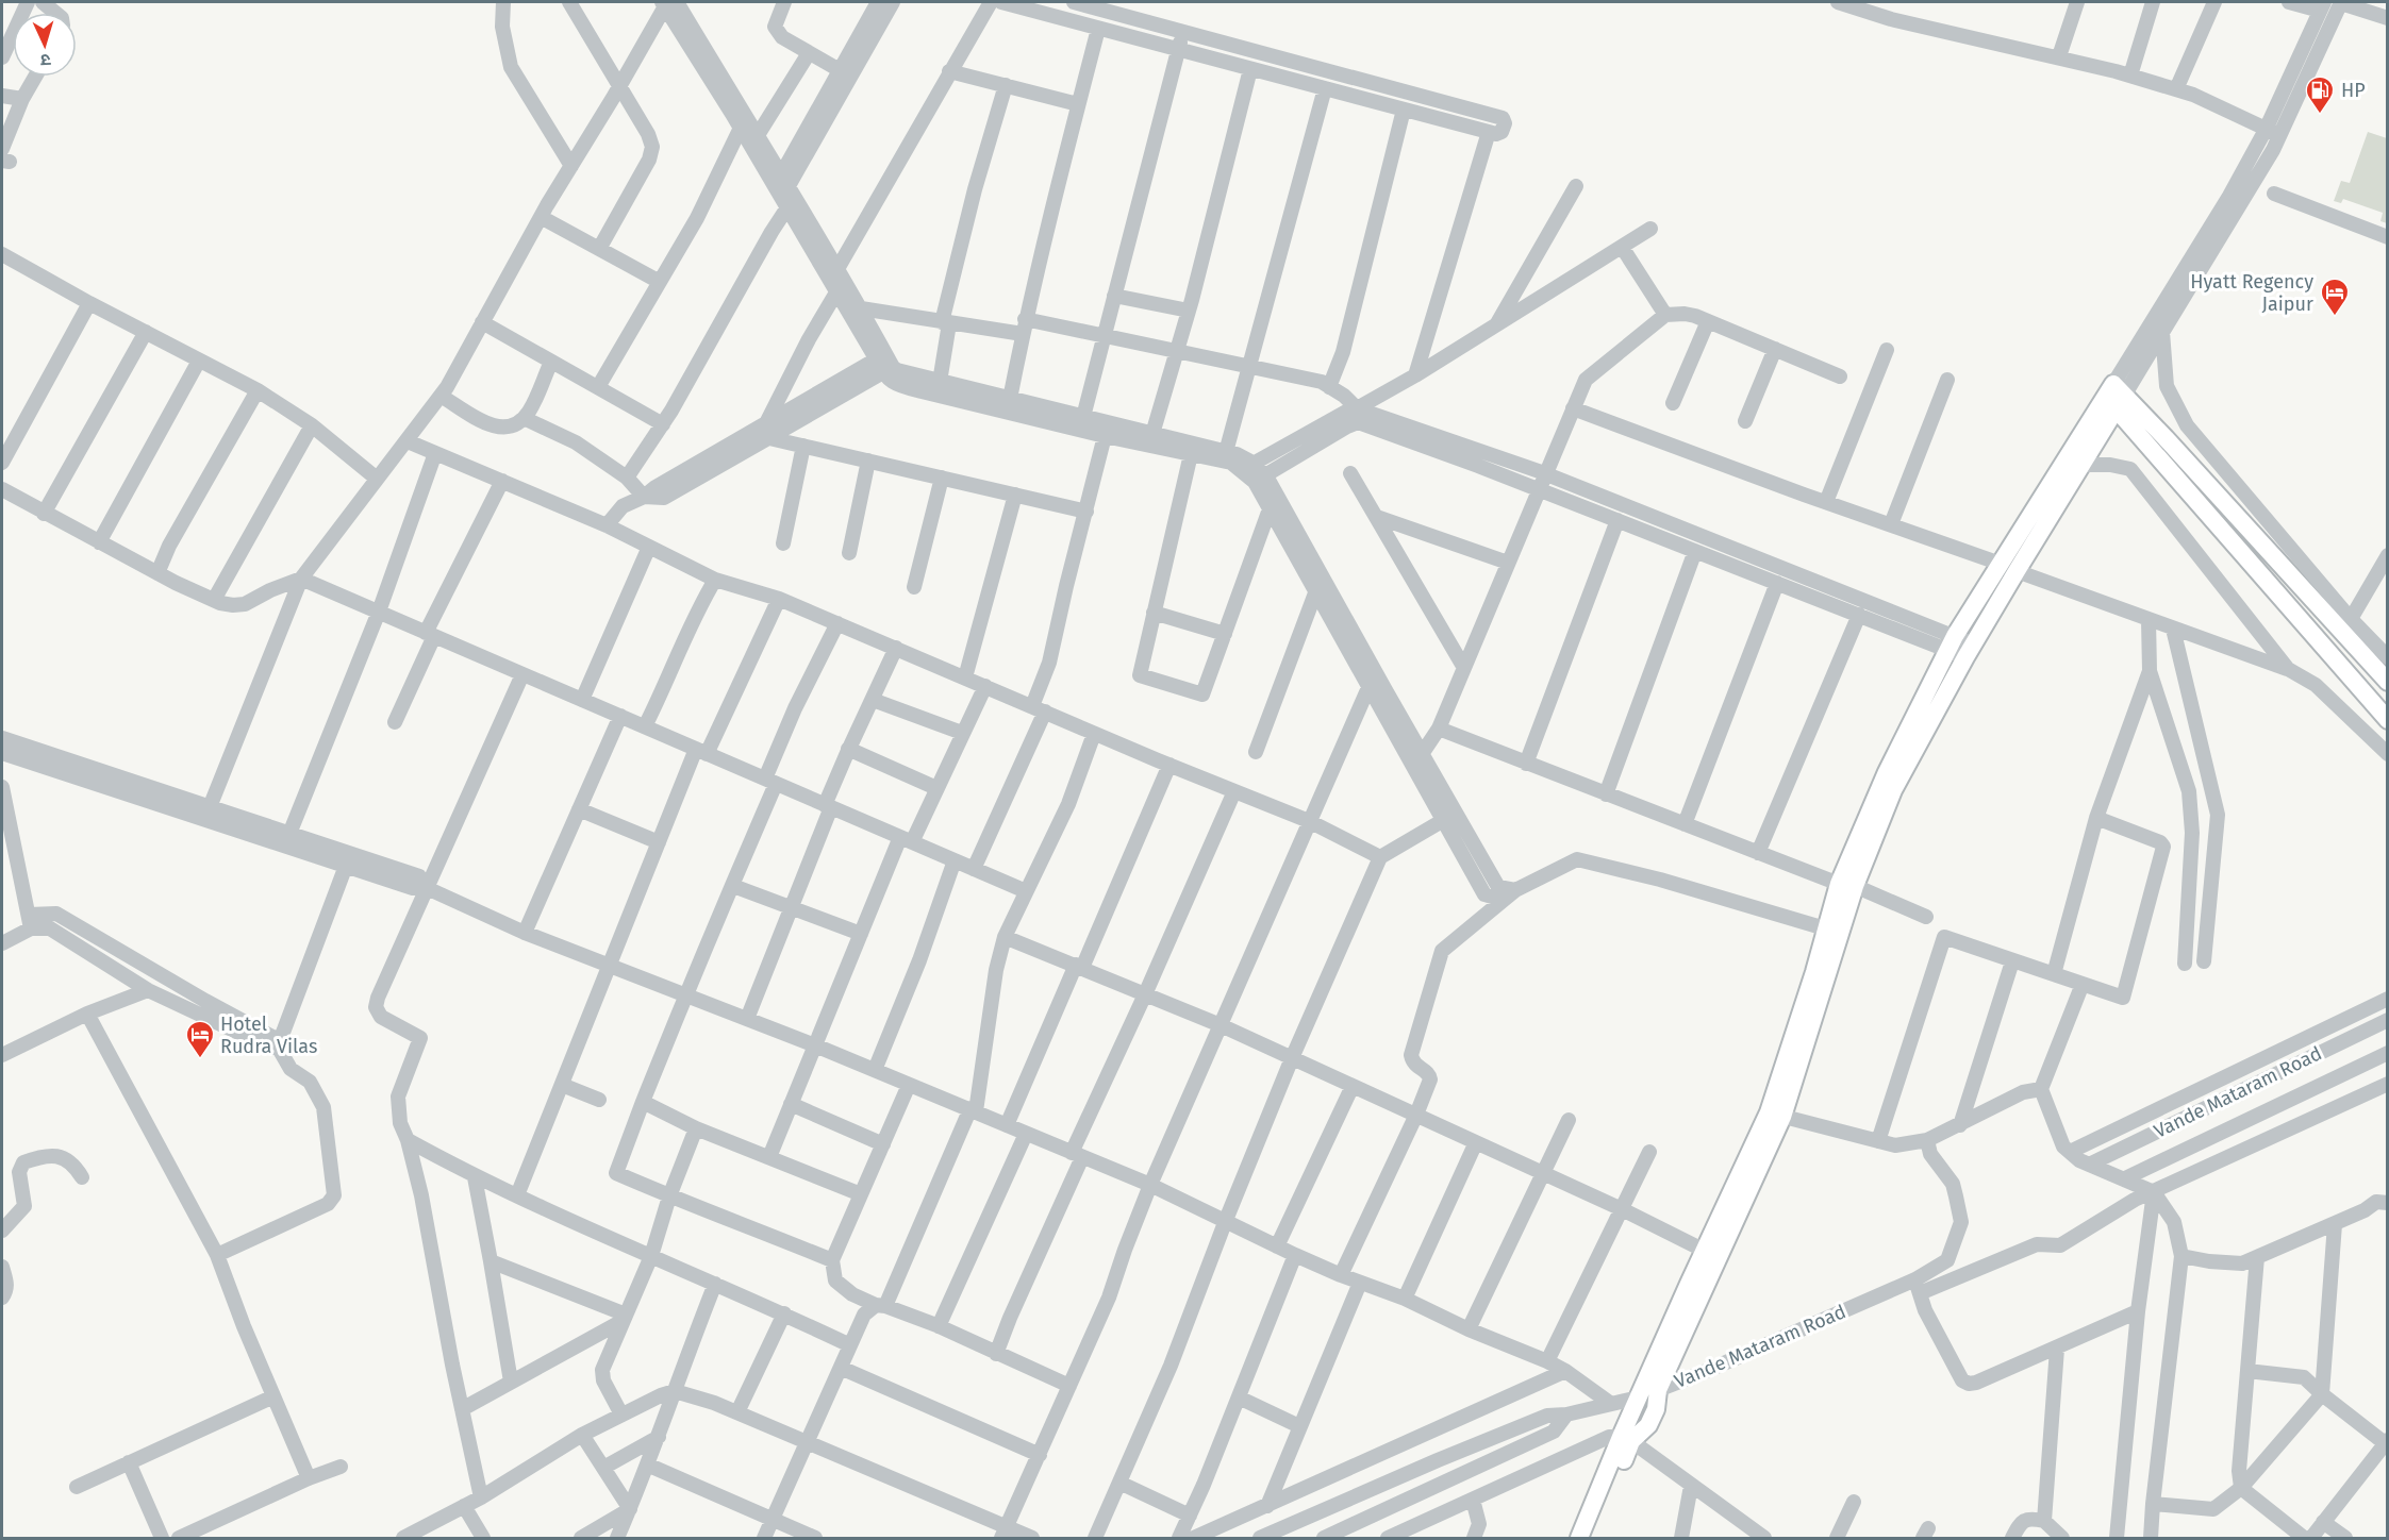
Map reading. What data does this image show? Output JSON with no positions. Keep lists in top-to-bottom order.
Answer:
{
  "streets": {
    "main road": ["Vande Mataram Road"]
  },
  "places": {
    "fuel station": ["HP"],
    "hotel": ["Hyatt Regency Jaipur", "Hotel Rudra Vilas"]
  },
  "north": "bottom"
}
